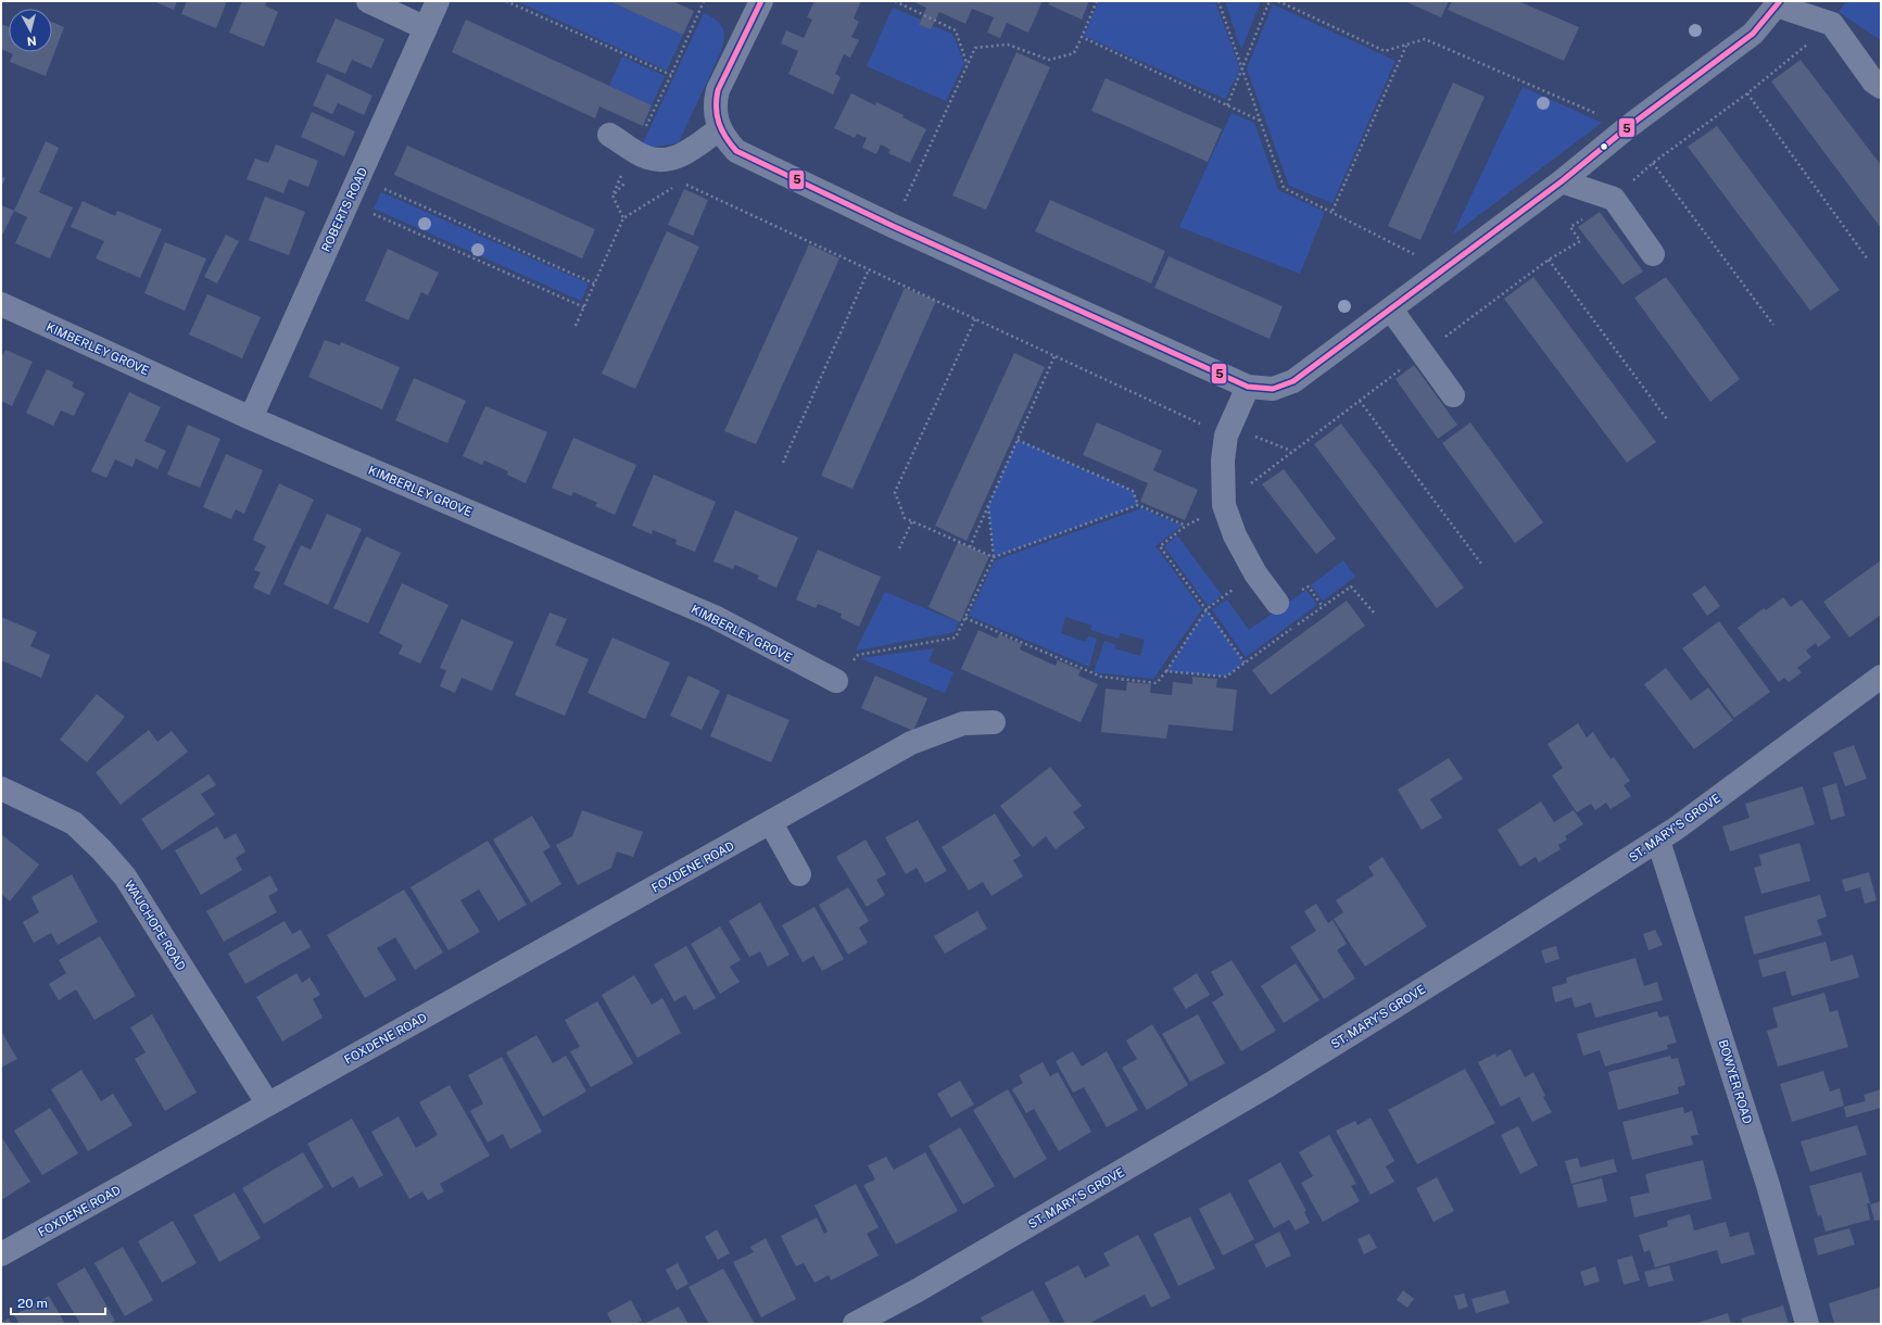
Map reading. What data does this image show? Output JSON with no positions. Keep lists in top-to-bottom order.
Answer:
{
  "streets": {
    "street": [
      "ROBERTS ROAD",
      "KIMBERLEY GROVE",
      "ST. MARY'S GROVE",
      "FOXDENE ROAD",
      "WAUCHOPE ROAD",
      "BOWYER ROAD"
    ]
  },
  "crossings": [
    ["ROBERTS ROAD", "KIMBERLEY GROVE"],
    ["ST. MARY'S GROVE", "BOWYER ROAD"],
    ["FOXDENE ROAD", "WAUCHOPE ROAD"]
  ],
  "lines": ["transit line 5"],
  "scale_bar": "20 m",
  "north": "bottom"
}
